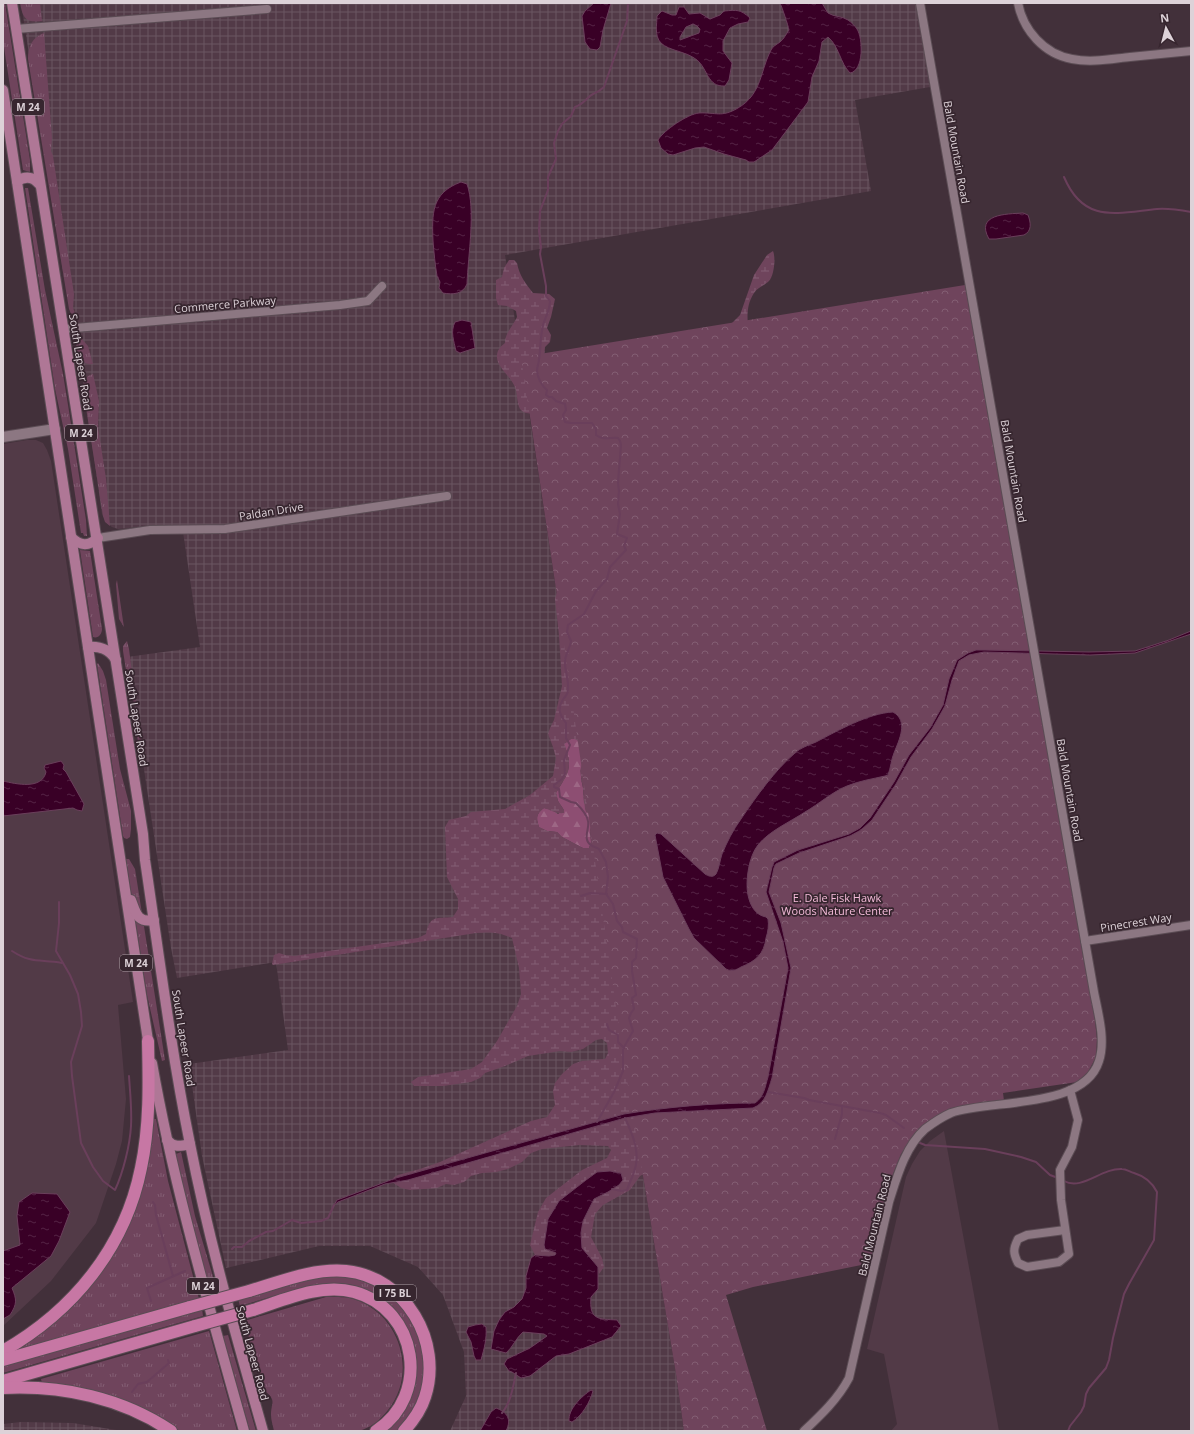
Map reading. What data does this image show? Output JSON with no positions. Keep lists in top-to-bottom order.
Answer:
{
  "streets": {
    "highway": ["I 75 BL"],
    "main road": ["M 24", "South Lapeer Road"],
    "street": [
      "Bald Mountain Road",
      "Commerce Parkway",
      "Paldan Drive",
      "Pinecrest Way"
    ]
  },
  "crossings": [
    ["Bald Mountain Road", "Pinecrest Way"],
    ["Commerce Parkway", "South Lapeer Road"],
    ["South Lapeer Road", "Paldan Drive"]
  ],
  "parks": ["E. Dale Fisk Hawk Woods Nature Center"],
  "north": "top"
}
